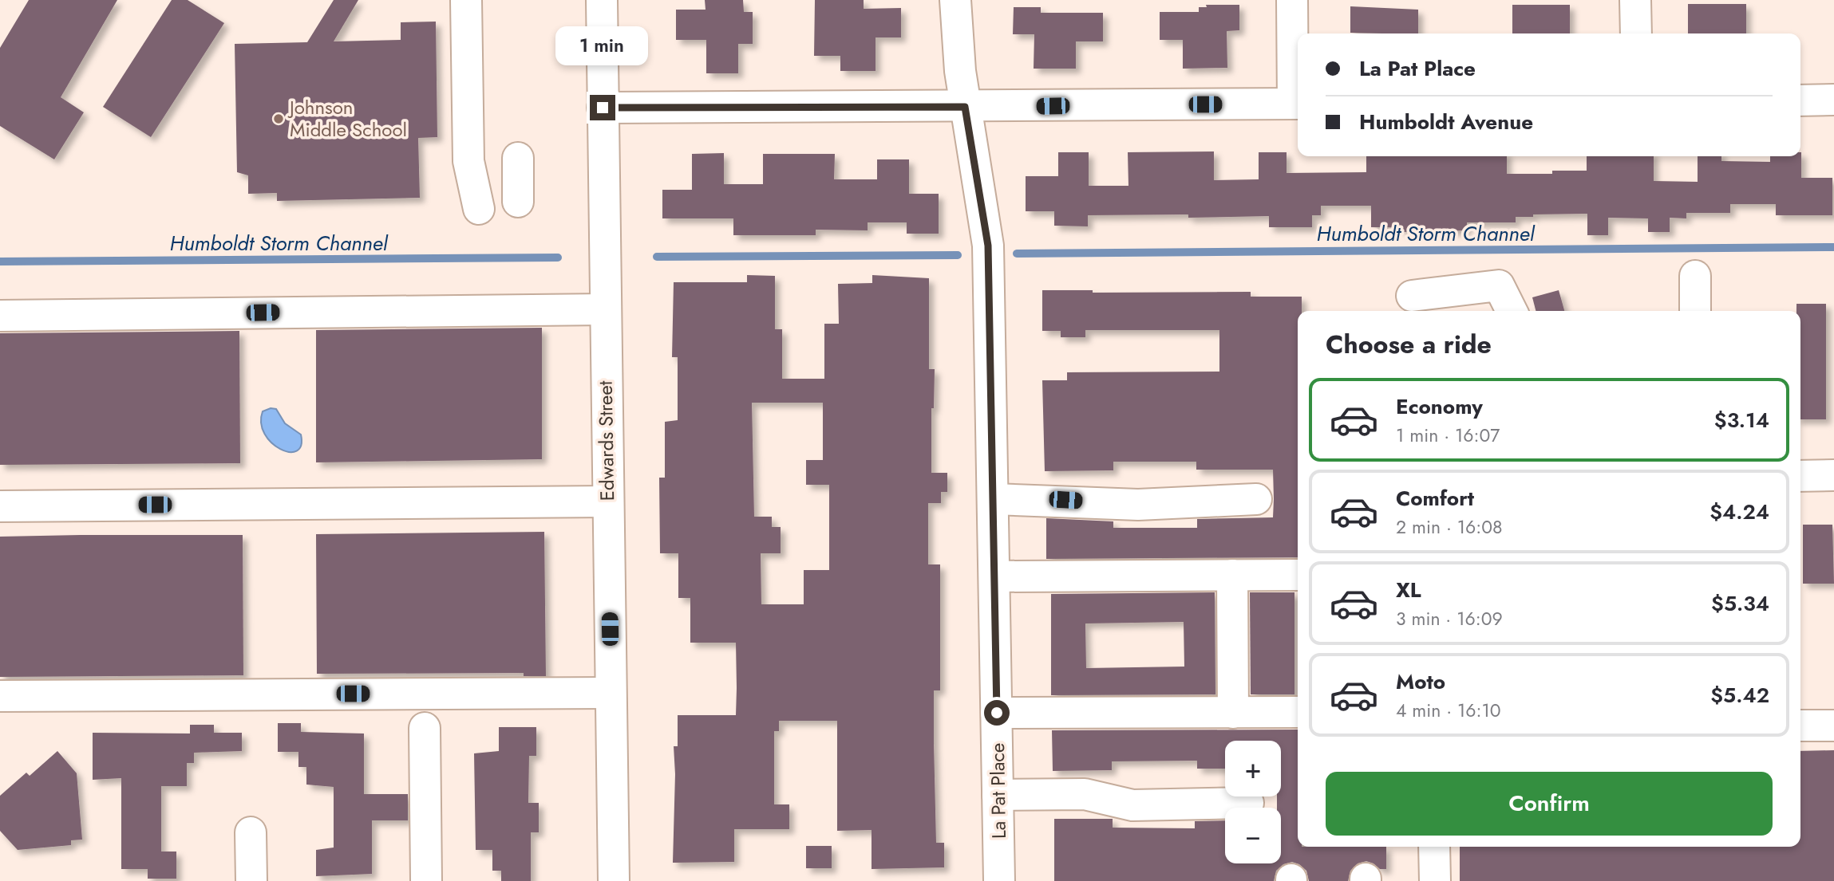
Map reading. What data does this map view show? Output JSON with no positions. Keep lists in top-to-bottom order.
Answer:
{
  "streets": {
    "street": ["Edwards Street", "La Pat Place"]
  },
  "water": ["Humboldt Storm Channel"],
  "places": ["Johnson Middle School"],
  "page": {
    "bubble": "1 min",
    "banner": ["La Pat Place", "Humboldt Avenue"],
    "heading": "Choose a ride",
    "list": [
      {
        "name": "Economy",
        "note": "1 min · 16:07",
        "value": "$3.14"
      },
      {
        "name": "Comfort",
        "note": "2 min · 16:08",
        "value": "$4.24"
      },
      {
        "name": "XL",
        "note": "3 min · 16:09",
        "value": "$5.34"
      },
      {
        "name": "Moto",
        "note": "4 min · 16:10",
        "value": "$5.42"
      }
    ],
    "map_buttons": ["+", "−"],
    "buttons": "Confirm"
  }
}
